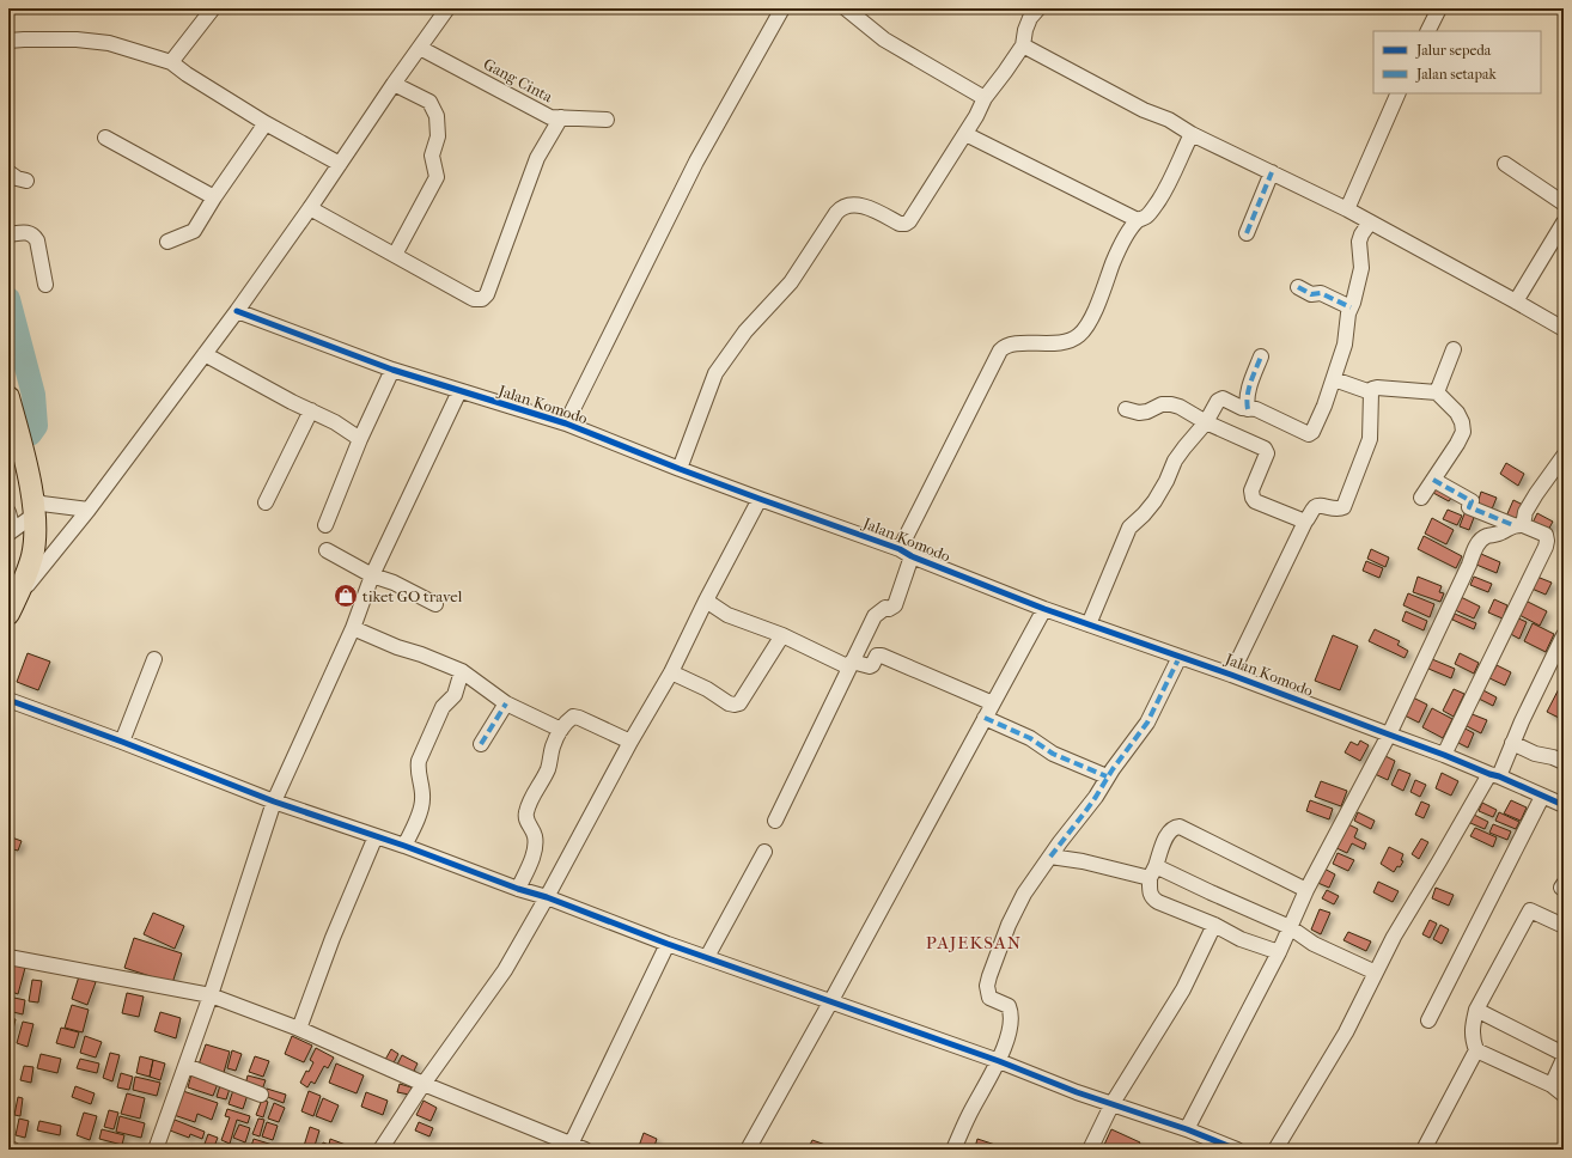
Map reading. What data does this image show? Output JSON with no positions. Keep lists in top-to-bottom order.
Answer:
{
  "streets": {
    "street": ["Gang Cinta", "Jalan Komodo"]
  },
  "districts": ["PAJEKSAN"],
  "places": {
    "shop": ["tiket GO travel"]
  },
  "legend": ["Jalur sepeda", "Jalan setapak"]
}
